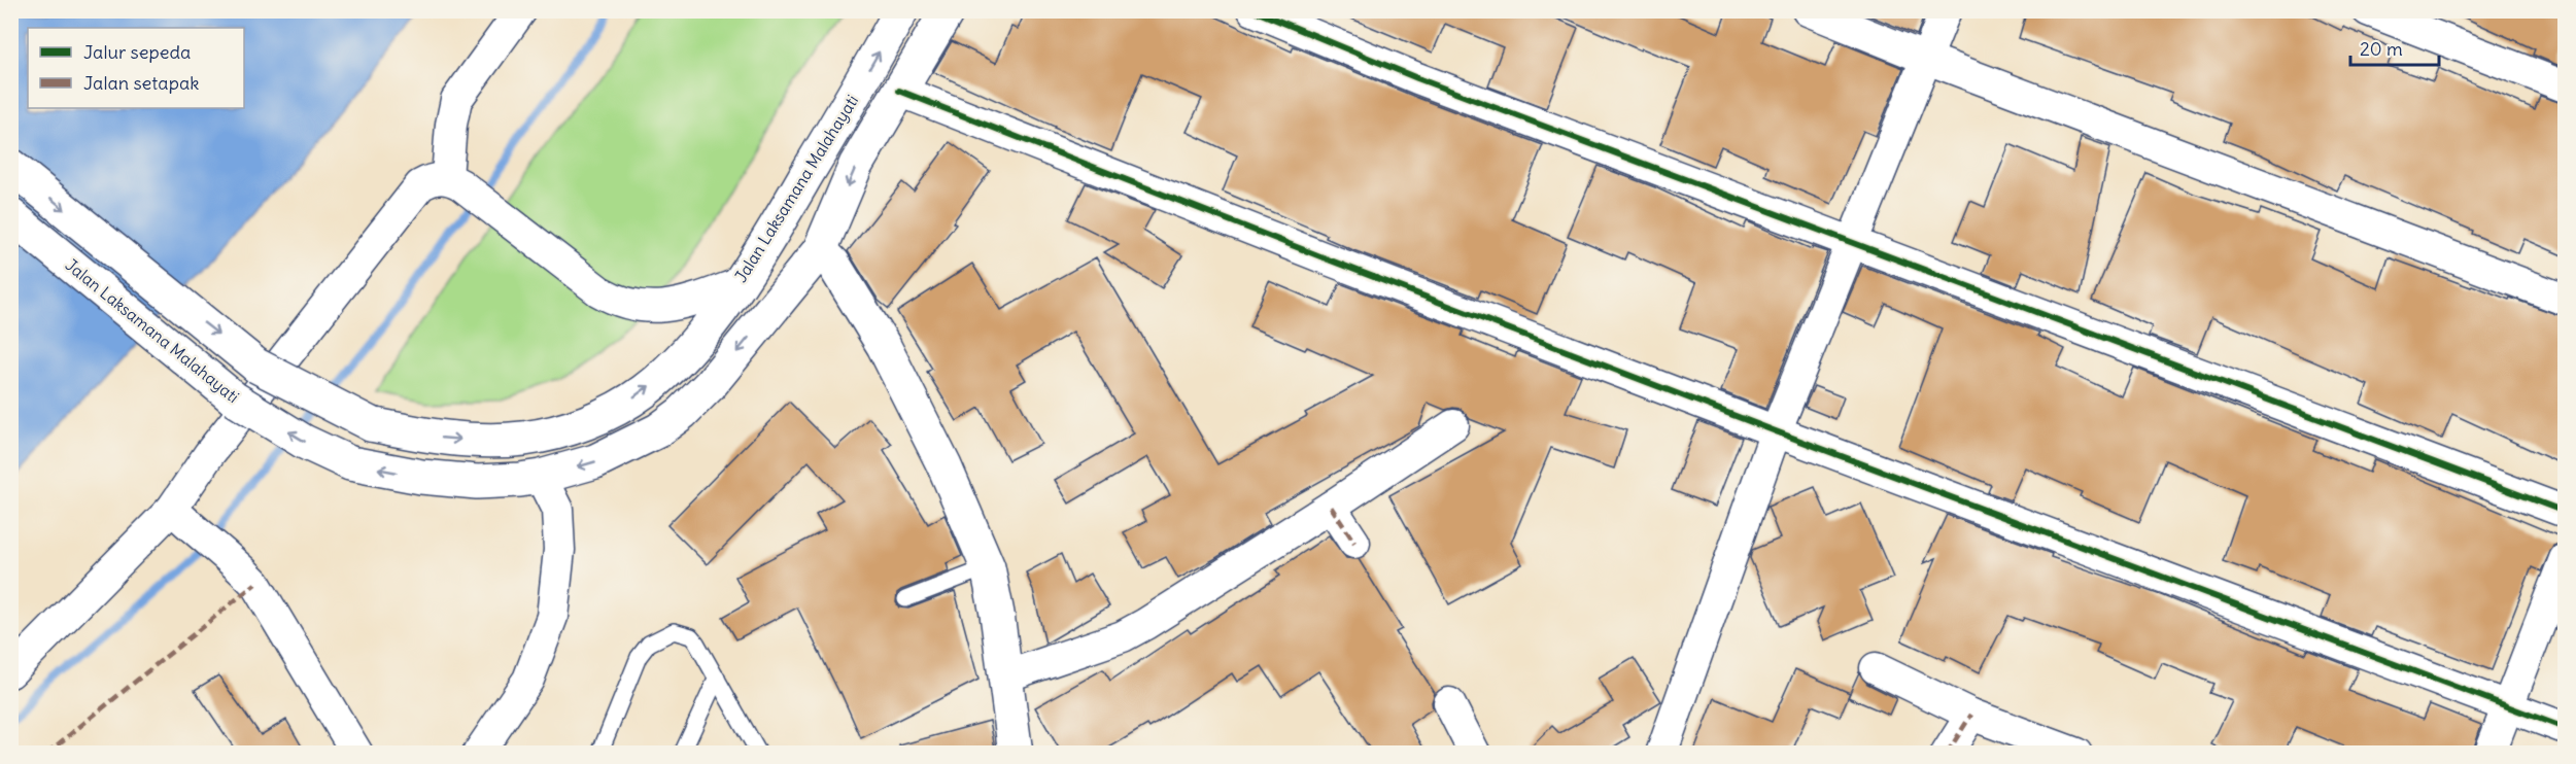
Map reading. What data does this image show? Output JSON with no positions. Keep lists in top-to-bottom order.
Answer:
{
  "streets": {
    "main road": ["Jalan Laksamana Malahayati"]
  },
  "legend": ["Jalur sepeda", "Jalan setapak"],
  "scale_bar": "20 m"
}
